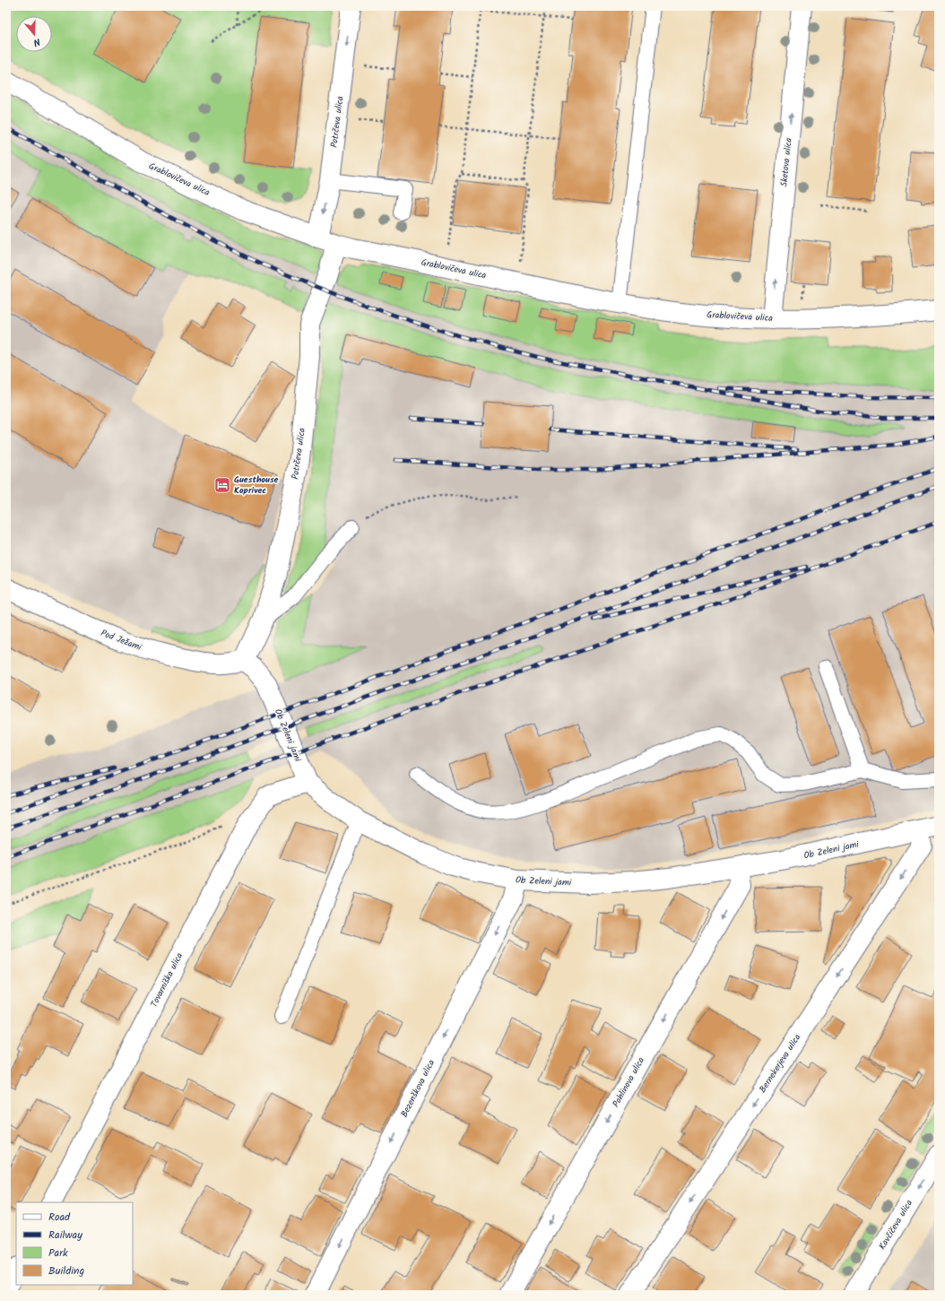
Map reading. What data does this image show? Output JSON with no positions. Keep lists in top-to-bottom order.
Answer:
{
  "streets": {
    "street": [
      "Potrčeva ulica",
      "Sketova ulica",
      "Grablovičeva ulica",
      "Pod Ježami",
      "Ob Zeleni jami",
      "Tovarniška ulica",
      "Bernekerjeva ulica",
      "Pohlinova ulica",
      "Bezenškova ulica",
      "Kavčičeva ulica"
    ]
  },
  "crossings": [
    ["Potrčeva ulica", "Grablovičeva ulica"],
    ["Potrčeva ulica", "Pod Ježami"],
    ["Potrčeva ulica", "Ob Zeleni jami"],
    ["Sketova ulica", "Grablovičeva ulica"],
    ["Pod Ježami", "Ob Zeleni jami"],
    ["Ob Zeleni jami", "Tovarniška ulica"],
    ["Ob Zeleni jami", "Bernekerjeva ulica"],
    ["Ob Zeleni jami", "Pohlinova ulica"],
    ["Ob Zeleni jami", "Bezenškova ulica"]
  ],
  "one_way": [
    "Potrčeva ulica",
    "Sketova ulica",
    "Bernekerjeva ulica",
    "Pohlinova ulica",
    "Bezenškova ulica",
    "Kavčičeva ulica"
  ],
  "places": {
    "hotel": ["Guesthouse Koprivec"]
  },
  "legend": [
    "Road",
    "Railway",
    "Park",
    "Building"
  ],
  "north": "bottom"
}
